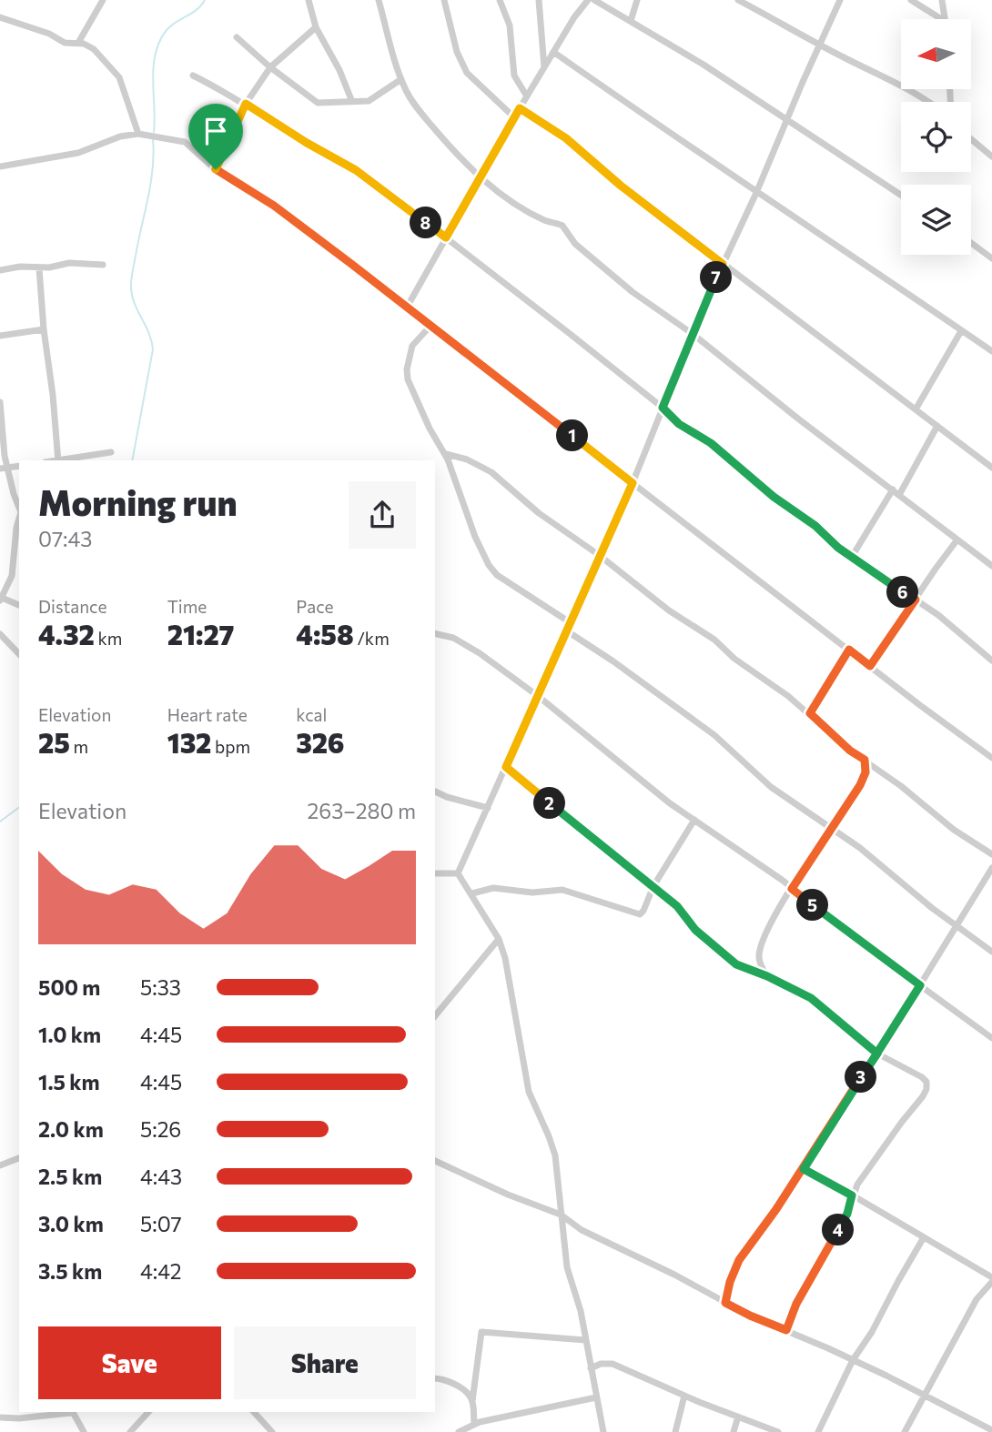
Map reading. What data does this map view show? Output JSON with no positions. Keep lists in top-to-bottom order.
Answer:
{
  "north": "left",
  "page": {
    "pins": [
      "8",
      "7",
      "1",
      "6",
      "2",
      "5",
      "3",
      "4"
    ],
    "heading": ["Morning run", "07:43"],
    "stats": [
      ["Distance", "4.32 km"],
      ["Time", "21:27"],
      ["Pace", "4:58 /km"],
      ["Elevation", "25 m"],
      ["Heart rate", "132 bpm"],
      ["kcal", "326"]
    ],
    "chart": ["Elevation", "263–280 m"],
    "list": [
      {
        "name": "500 m",
        "note": "5:33"
      },
      {
        "name": "1.0 km",
        "note": "4:45"
      },
      {
        "name": "1.5 km",
        "note": "4:45"
      },
      {
        "name": "2.0 km",
        "note": "5:26"
      },
      {
        "name": "2.5 km",
        "note": "4:43"
      },
      {
        "name": "3.0 km",
        "note": "5:07"
      },
      {
        "name": "3.5 km",
        "note": "4:42"
      }
    ],
    "buttons": ["Save", "Share"]
  }
}
